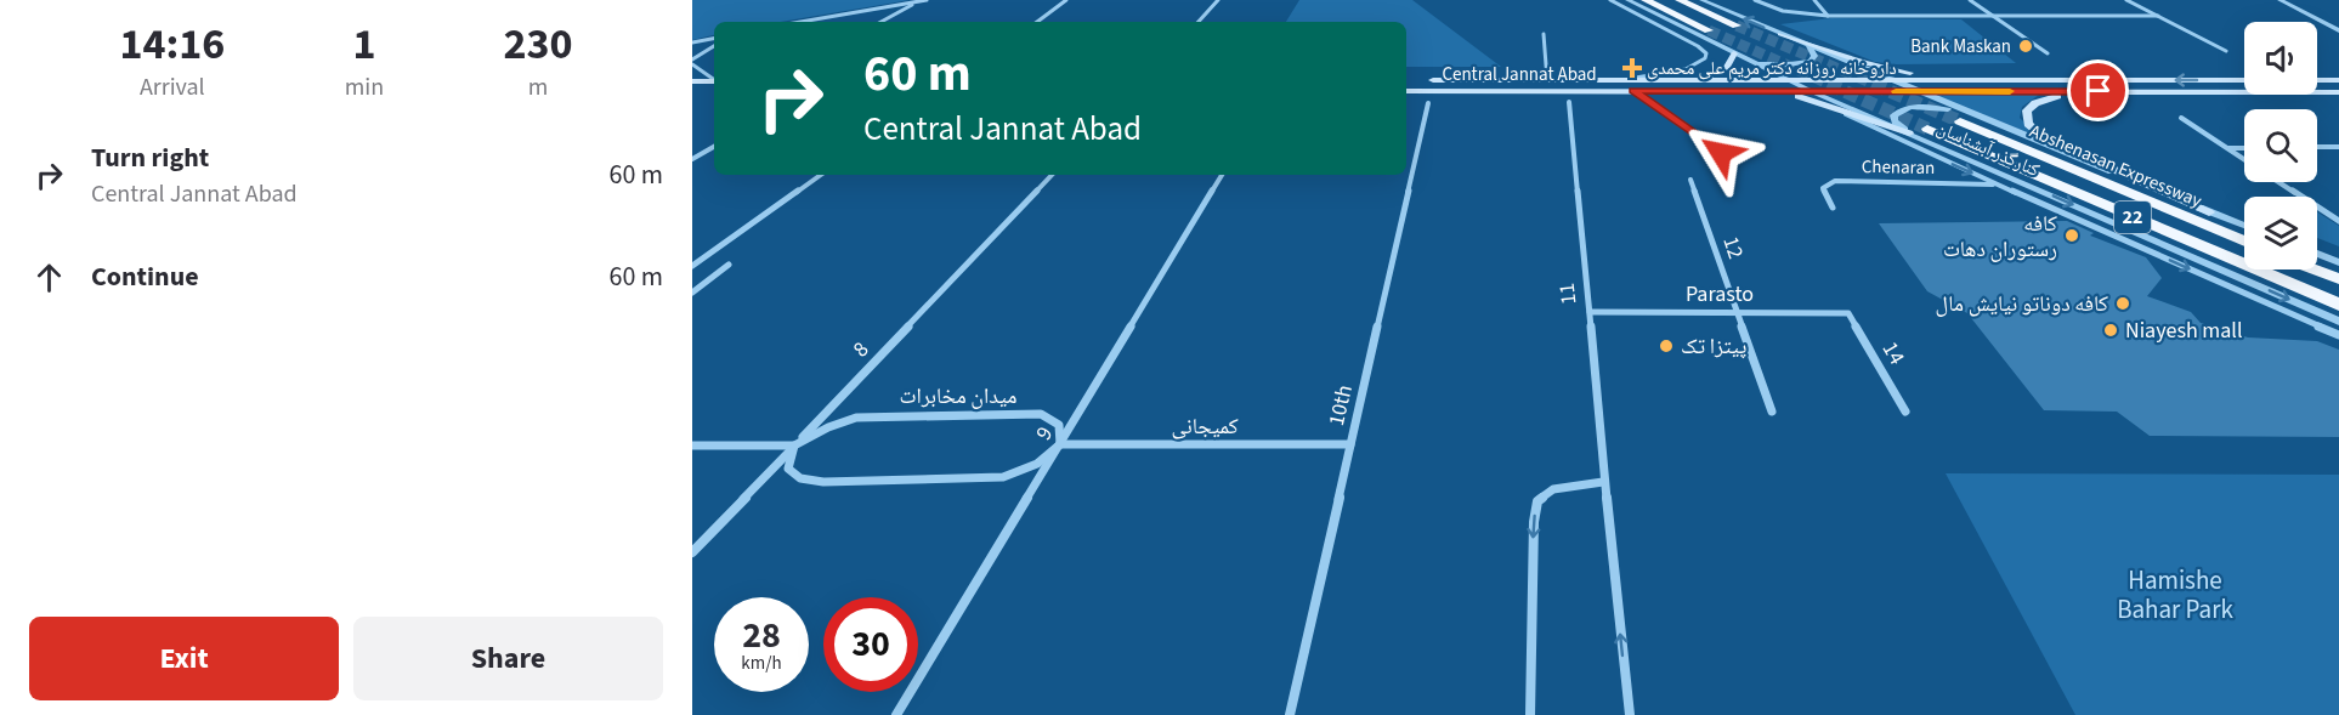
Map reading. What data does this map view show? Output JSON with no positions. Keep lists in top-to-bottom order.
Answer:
{
  "streets": {
    "highway": ["Abshenasan Expressway", "22"],
    "main road": ["Central Jannat Abad"],
    "street": [
      "کنارگذر آبشناسان",
      "Chenaran",
      "12",
      "11",
      "Parasto",
      "8",
      "14",
      "میدان مخابرات",
      "10th",
      "کمیجانی",
      "9"
    ]
  },
  "crossings": [
    ["Central Jannat Abad", "کنارگذر آبشناسان"],
    ["کنارگذر آبشناسان", "Abshenasan Expressway"],
    ["12", "Parasto"],
    ["11", "Parasto"],
    ["Parasto", "14"],
    ["8", "میدان مخابرات"],
    ["میدان مخابرات", "کمیجانی"],
    ["میدان مخابرات", "9"],
    ["10th", "کمیجانی"],
    ["کمیجانی", "9"]
  ],
  "one_way": ["11"],
  "parks": ["Hamishe Bahar Park"],
  "places": {
    "other": [
      "Bank Maskan",
      "کافه رستوران دهات",
      "کافه دوناتو نیایش مال",
      "Niayesh mall",
      "پیتزا تک"
    ],
    "health": ["داروخانه روزانه دکتر مریم علی محمدی"]
  },
  "page": {
    "eta": [
      "14:16",
      "Arrival",
      "1",
      "min",
      "230",
      "m"
    ],
    "turn": ["60 m", "Central Jannat Abad"],
    "list": [
      {
        "name": "Turn right",
        "note": "Central Jannat Abad",
        "value": "60 m"
      },
      {
        "name": "Continue",
        "value": "60 m"
      }
    ],
    "speed": "28 km/h",
    "limit": "30",
    "buttons": ["Exit", "Share"]
  }
}
